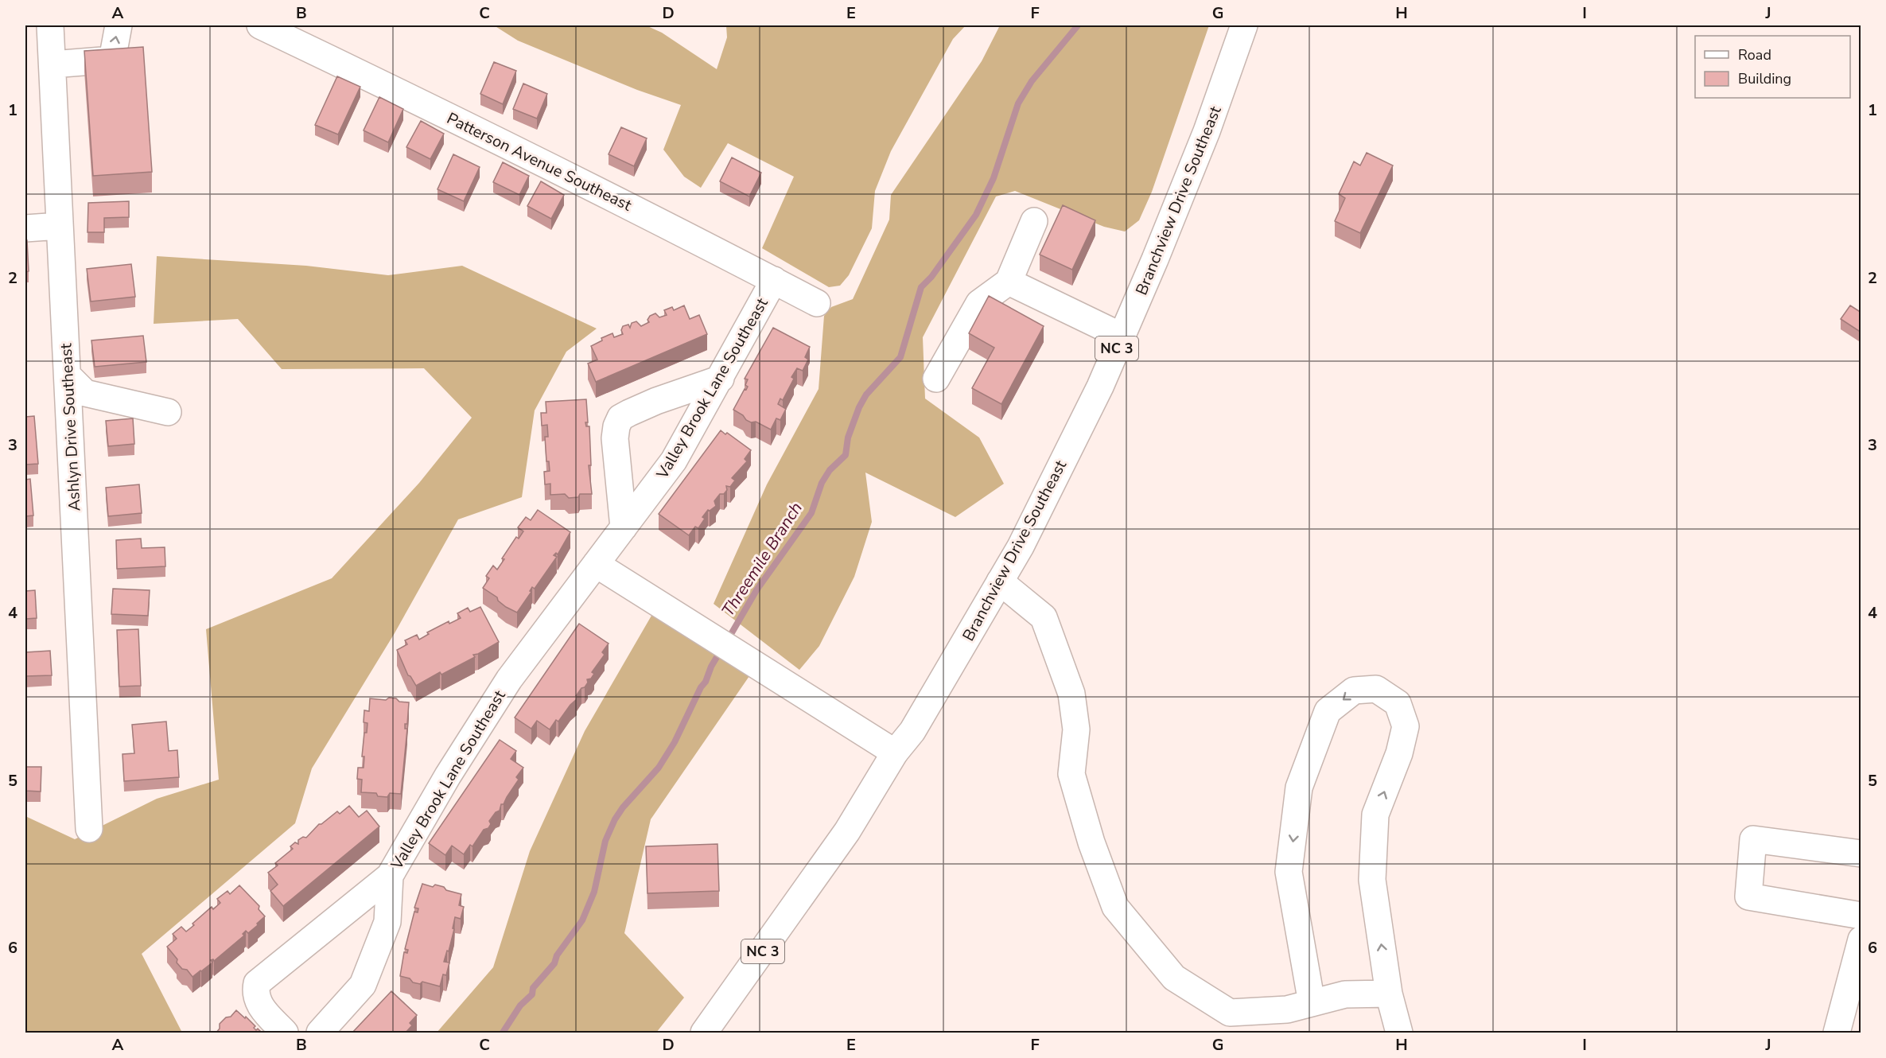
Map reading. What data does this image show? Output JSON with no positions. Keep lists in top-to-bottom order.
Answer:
{
  "streets": {
    "street": [
      "Patterson Avenue Southeast",
      "Branchview Drive Southeast",
      "NC 3",
      "Valley Brook Lane Southeast",
      "Ashlyn Drive Southeast"
    ]
  },
  "crossings": [
    ["Patterson Avenue Southeast", "Valley Brook Lane Southeast"]
  ],
  "water": ["Threemile Branch"],
  "legend": ["Road", "Building"],
  "grid": {
    "columns": [
      "A",
      "B",
      "C",
      "D",
      "E",
      "F",
      "G",
      "H",
      "I",
      "J"
    ],
    "rows": [
      "1",
      "2",
      "3",
      "4",
      "5",
      "6"
    ]
  }
}
